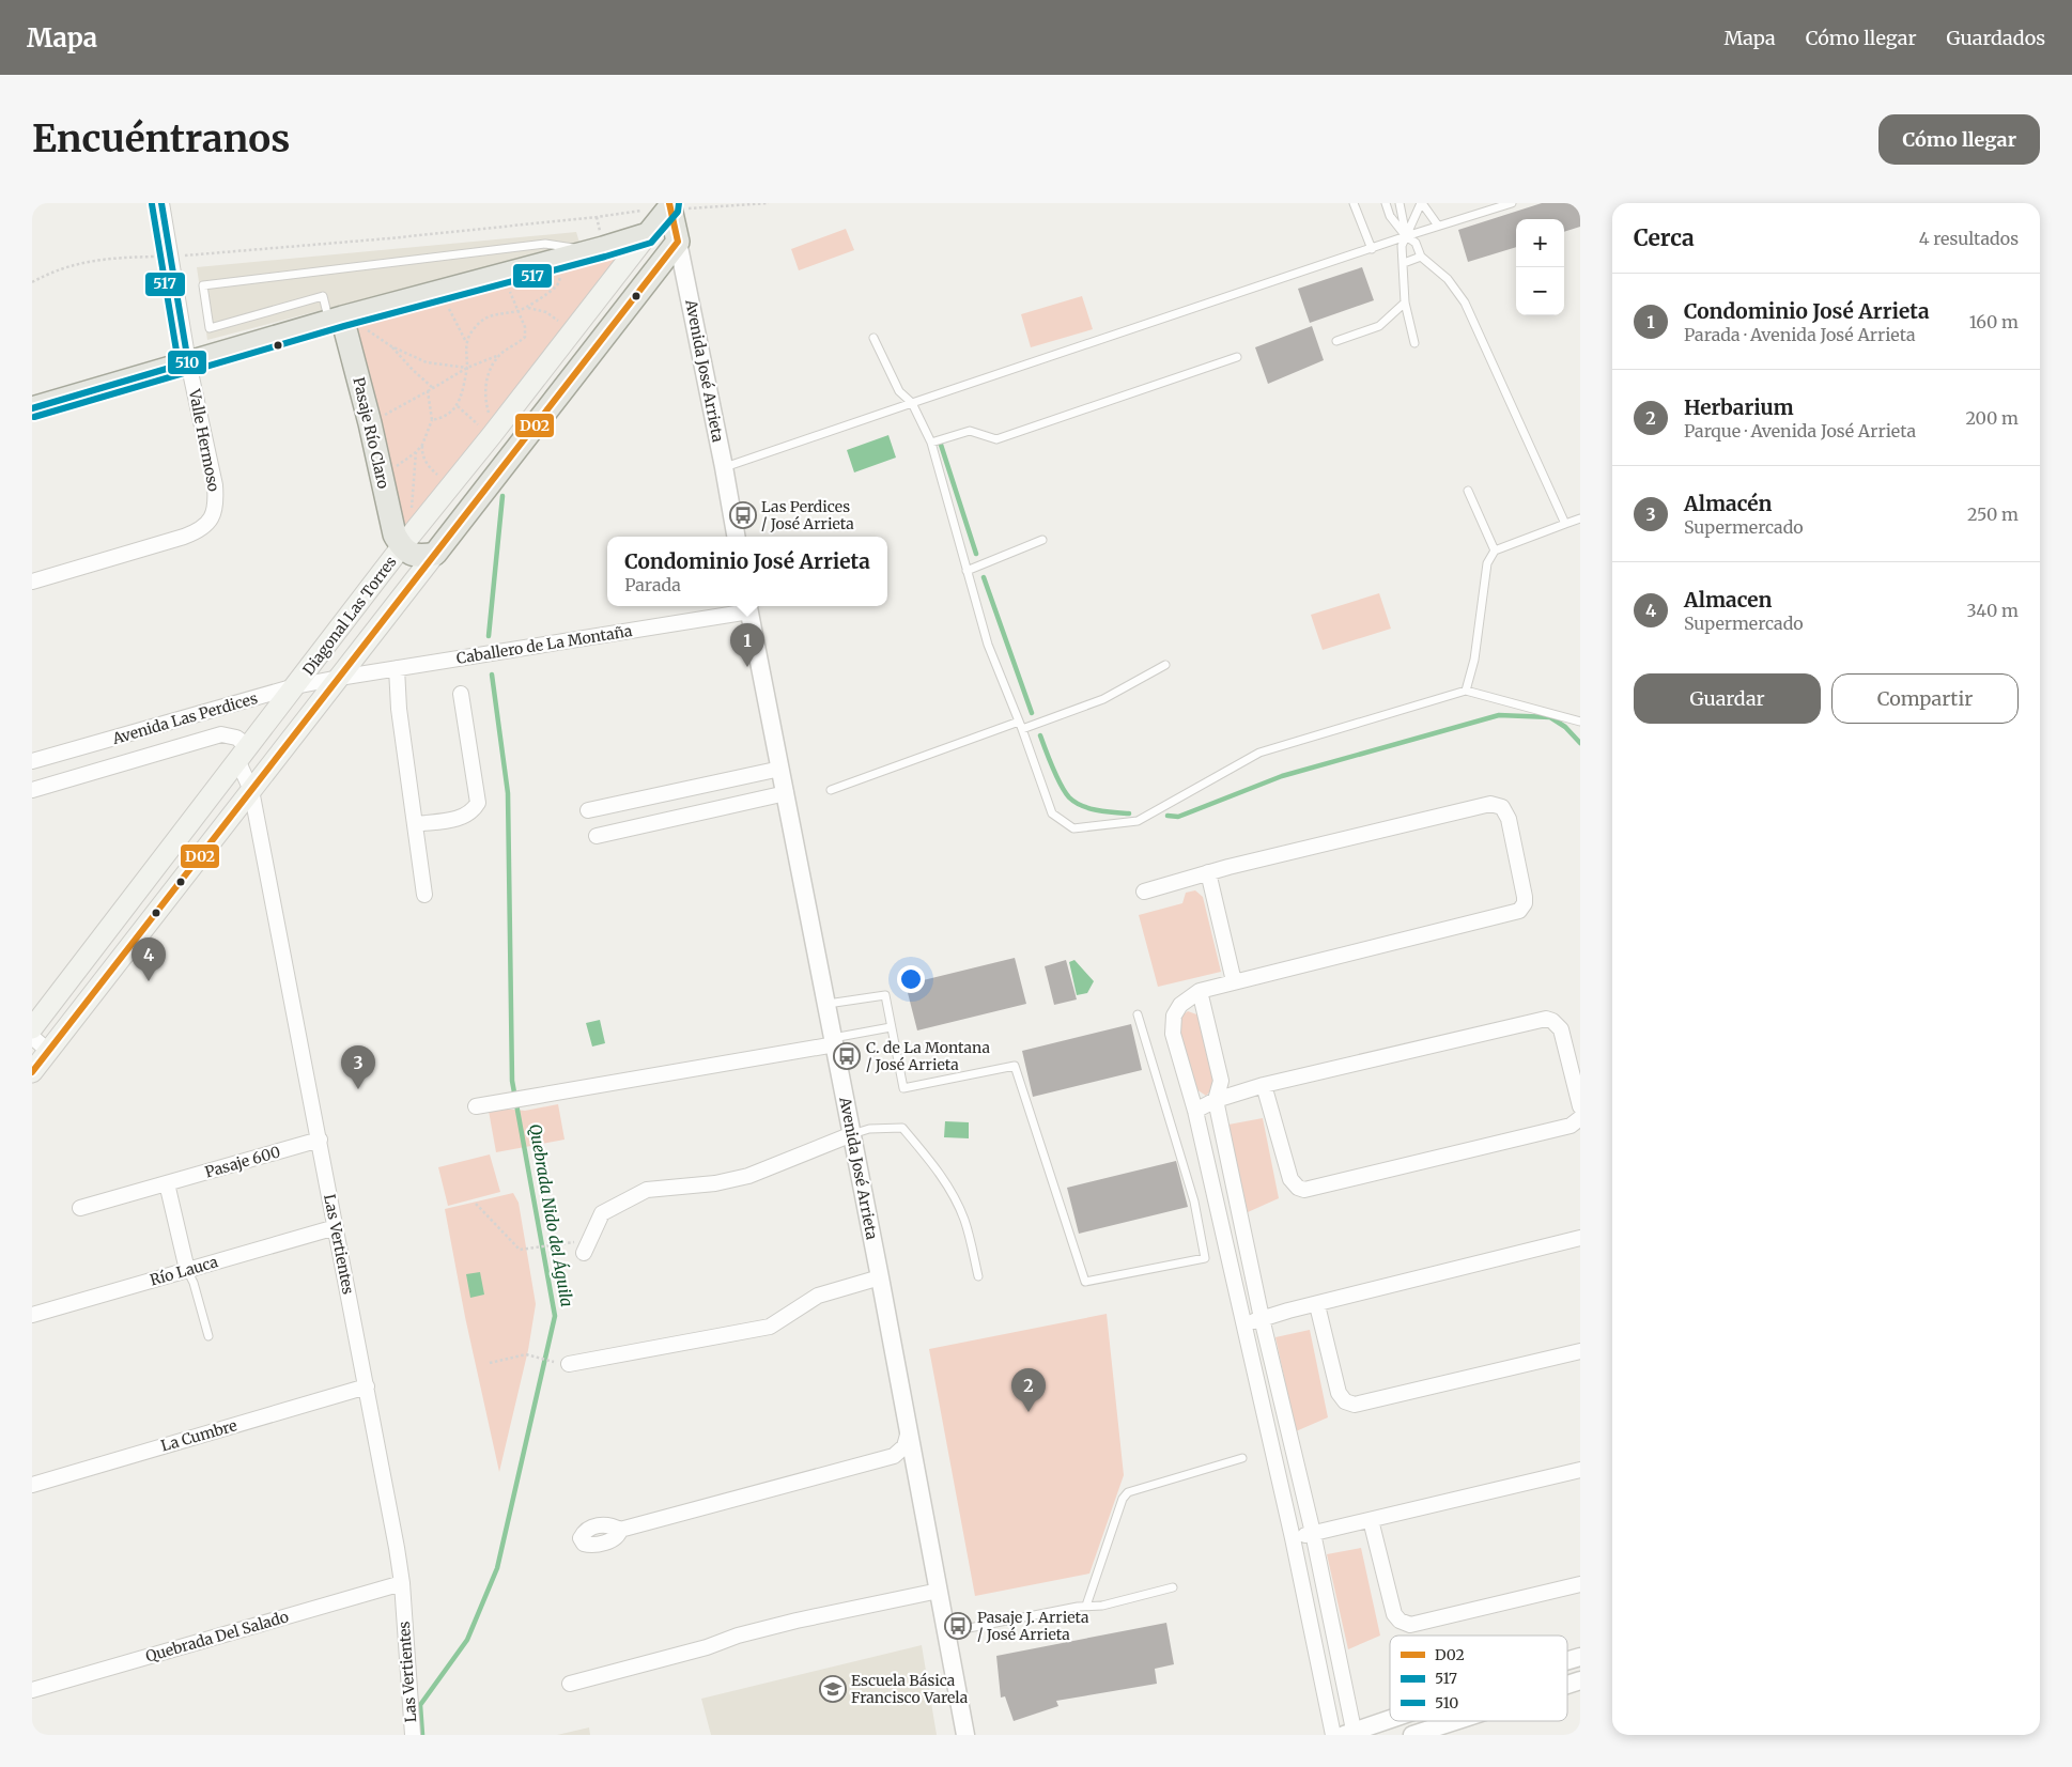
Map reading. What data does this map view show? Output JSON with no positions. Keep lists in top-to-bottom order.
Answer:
{
  "streets": {
    "main road": ["Avenida José Arrieta", "Pasaje Río Claro", "Diagonal Las Torres"],
    "street": [
      "Valle Hermoso",
      "Caballero de La Montaña",
      "Avenida Las Perdices",
      "Pasaje 600",
      "Las Vertientes",
      "Río Lauca",
      "La Cumbre",
      "Quebrada Del Salado"
    ]
  },
  "crossings": [
    ["Avenida José Arrieta", "Diagonal Las Torres"],
    ["Avenida José Arrieta", "Caballero de La Montaña"],
    ["Pasaje Río Claro", "Diagonal Las Torres"],
    ["Diagonal Las Torres", "Caballero de La Montaña"],
    ["Diagonal Las Torres", "Avenida Las Perdices"],
    ["Diagonal Las Torres", "Las Vertientes"],
    ["Caballero de La Montaña", "Avenida Las Perdices"],
    ["Avenida Las Perdices", "Las Vertientes"],
    ["Pasaje 600", "Las Vertientes"],
    ["Las Vertientes", "Río Lauca"],
    ["Las Vertientes", "La Cumbre"],
    ["Las Vertientes", "Quebrada Del Salado"]
  ],
  "water": ["Quebrada Nido del Águila"],
  "places": {
    "bus stop": ["Las Perdices / José Arrieta", "C. de La Montana / José Arrieta", "Pasaje J. Arrieta / José Arrieta"],
    "school or university": ["Escuela Básica Francisco Varela"]
  },
  "lines": ["transit line D02", "transit line 517", "transit line 510"],
  "legend": ["D02", "517", "510"],
  "page": {
    "header": "Mapa",
    "nav": ["Mapa", "Cómo llegar", "Guardados"],
    "buttons": [
      "Cómo llegar",
      ["Guardar", "Compartir"]
    ],
    "title": "Encuéntranos",
    "heading": ["Cerca", "4 resultados"],
    "map_buttons": ["+", "−"],
    "list": [
      {
        "mark": "1",
        "name": "Condominio José Arrieta",
        "note": "Parada · Avenida José Arrieta",
        "value": "160 m"
      },
      {
        "mark": "2",
        "name": "Herbarium",
        "note": "Parque · Avenida José Arrieta",
        "value": "200 m"
      },
      {
        "mark": "3",
        "name": "Almacén",
        "note": "Supermercado",
        "value": "250 m"
      },
      {
        "mark": "4",
        "name": "Almacen",
        "note": "Supermercado",
        "value": "340 m"
      }
    ],
    "popup": ["Condominio José Arrieta", "Parada"],
    "pins": [
      "1",
      "4",
      "3",
      "2"
    ]
  }
}
